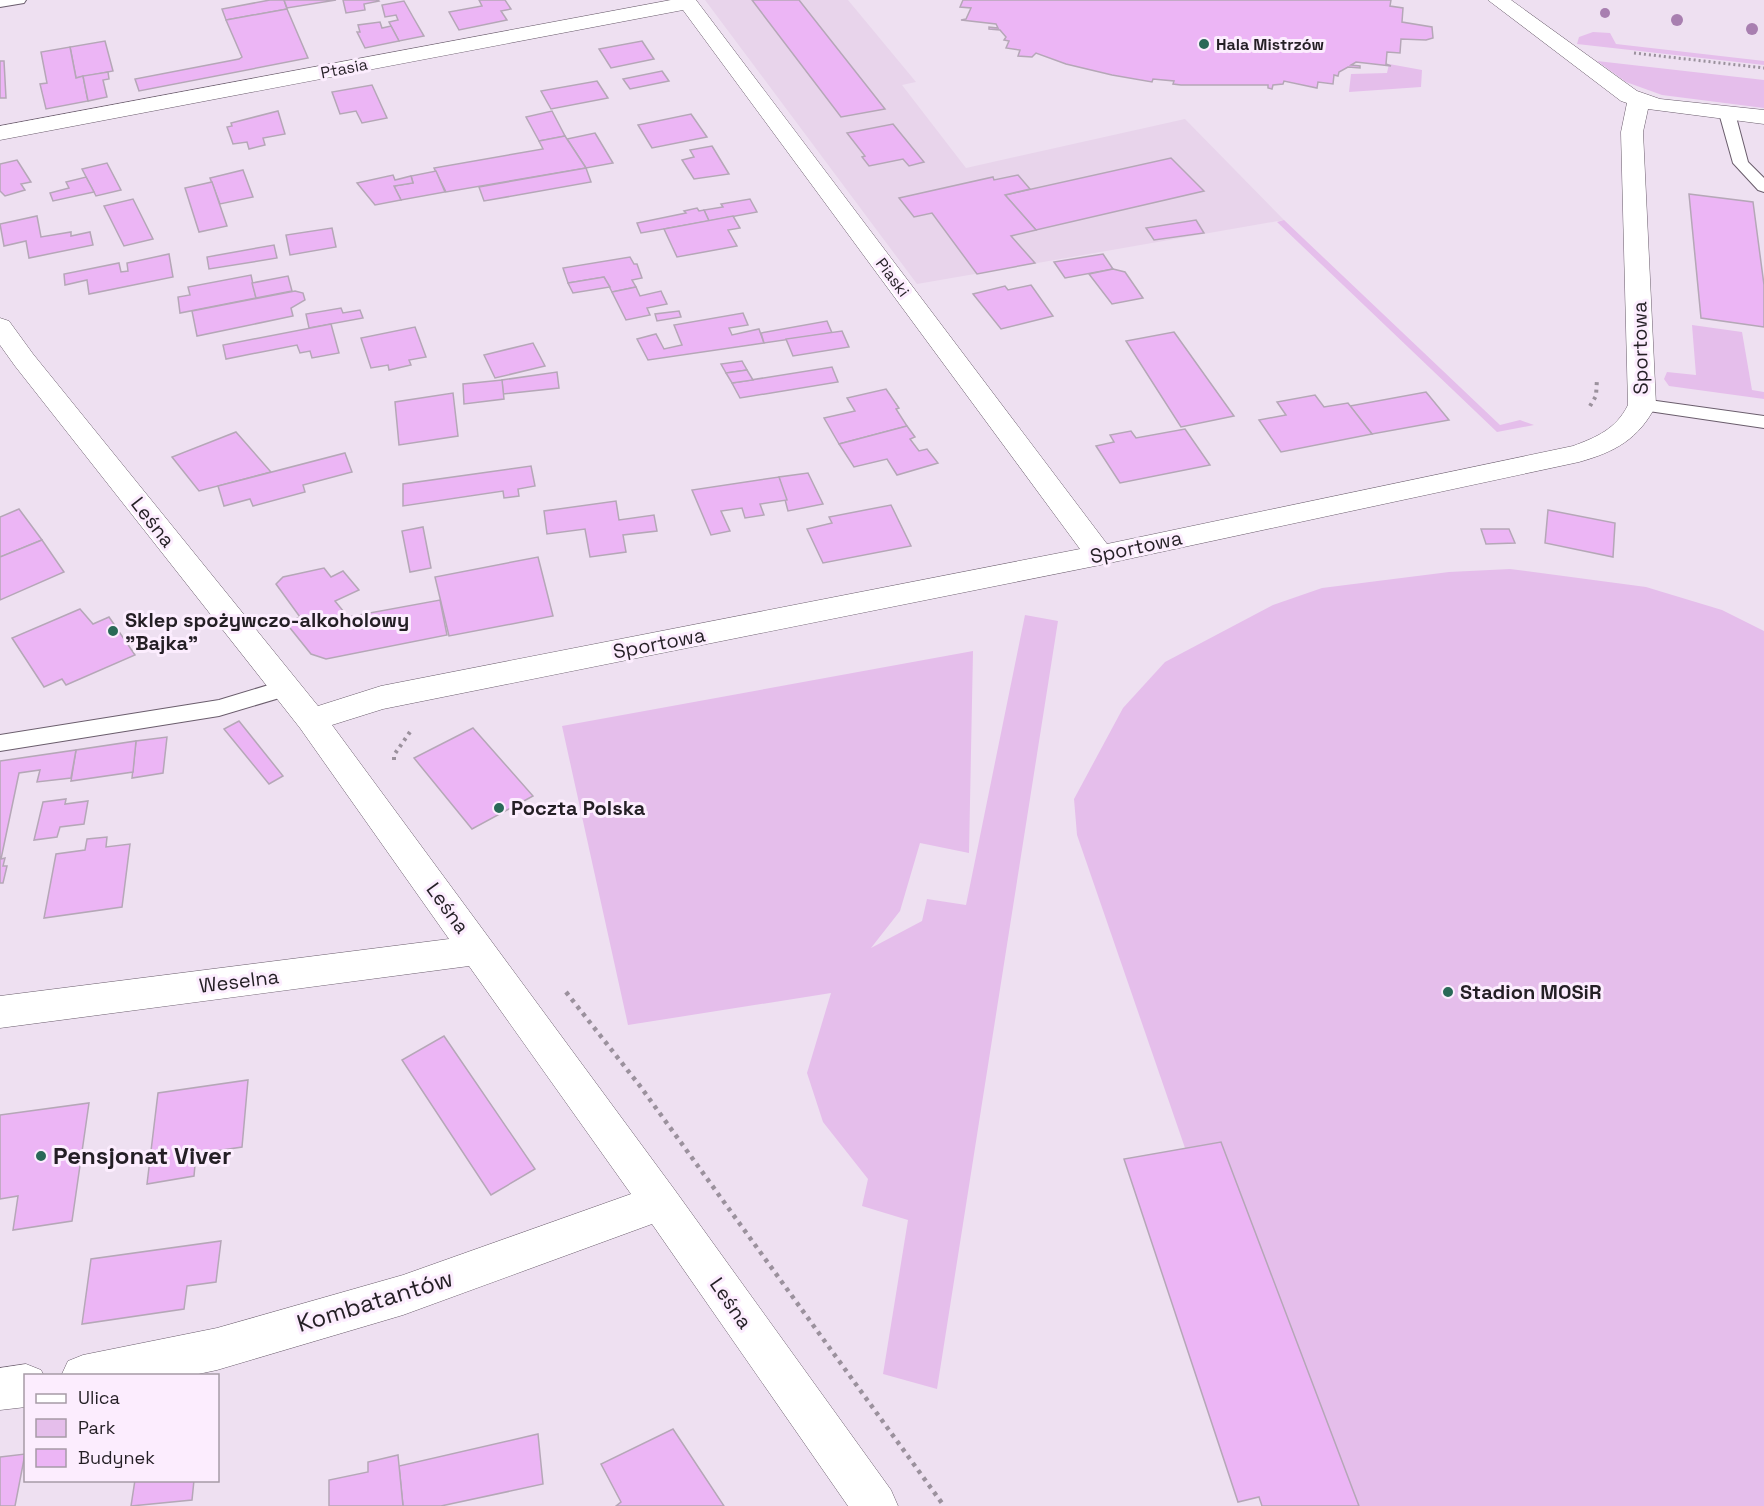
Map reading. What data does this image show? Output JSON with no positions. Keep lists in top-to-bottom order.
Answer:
{
  "streets": {
    "street": [
      "Ptasia",
      "Piaski",
      "Sportowa",
      "Leśna",
      "Weselna",
      "Kombatantów"
    ]
  },
  "crossings": [
    ["Ptasia", "Piaski"],
    ["Piaski", "Sportowa"],
    ["Sportowa", "Leśna"],
    ["Leśna", "Weselna"],
    ["Leśna", "Kombatantów"]
  ],
  "places": [
    "Hala Mistrzów",
    "Sklep spożywczo-alkoholowy \"Bajka\"",
    "Poczta Polska",
    "Stadion MOSiR",
    "Pensjonat Viver"
  ],
  "legend": ["Ulica", "Park", "Budynek"]
}
